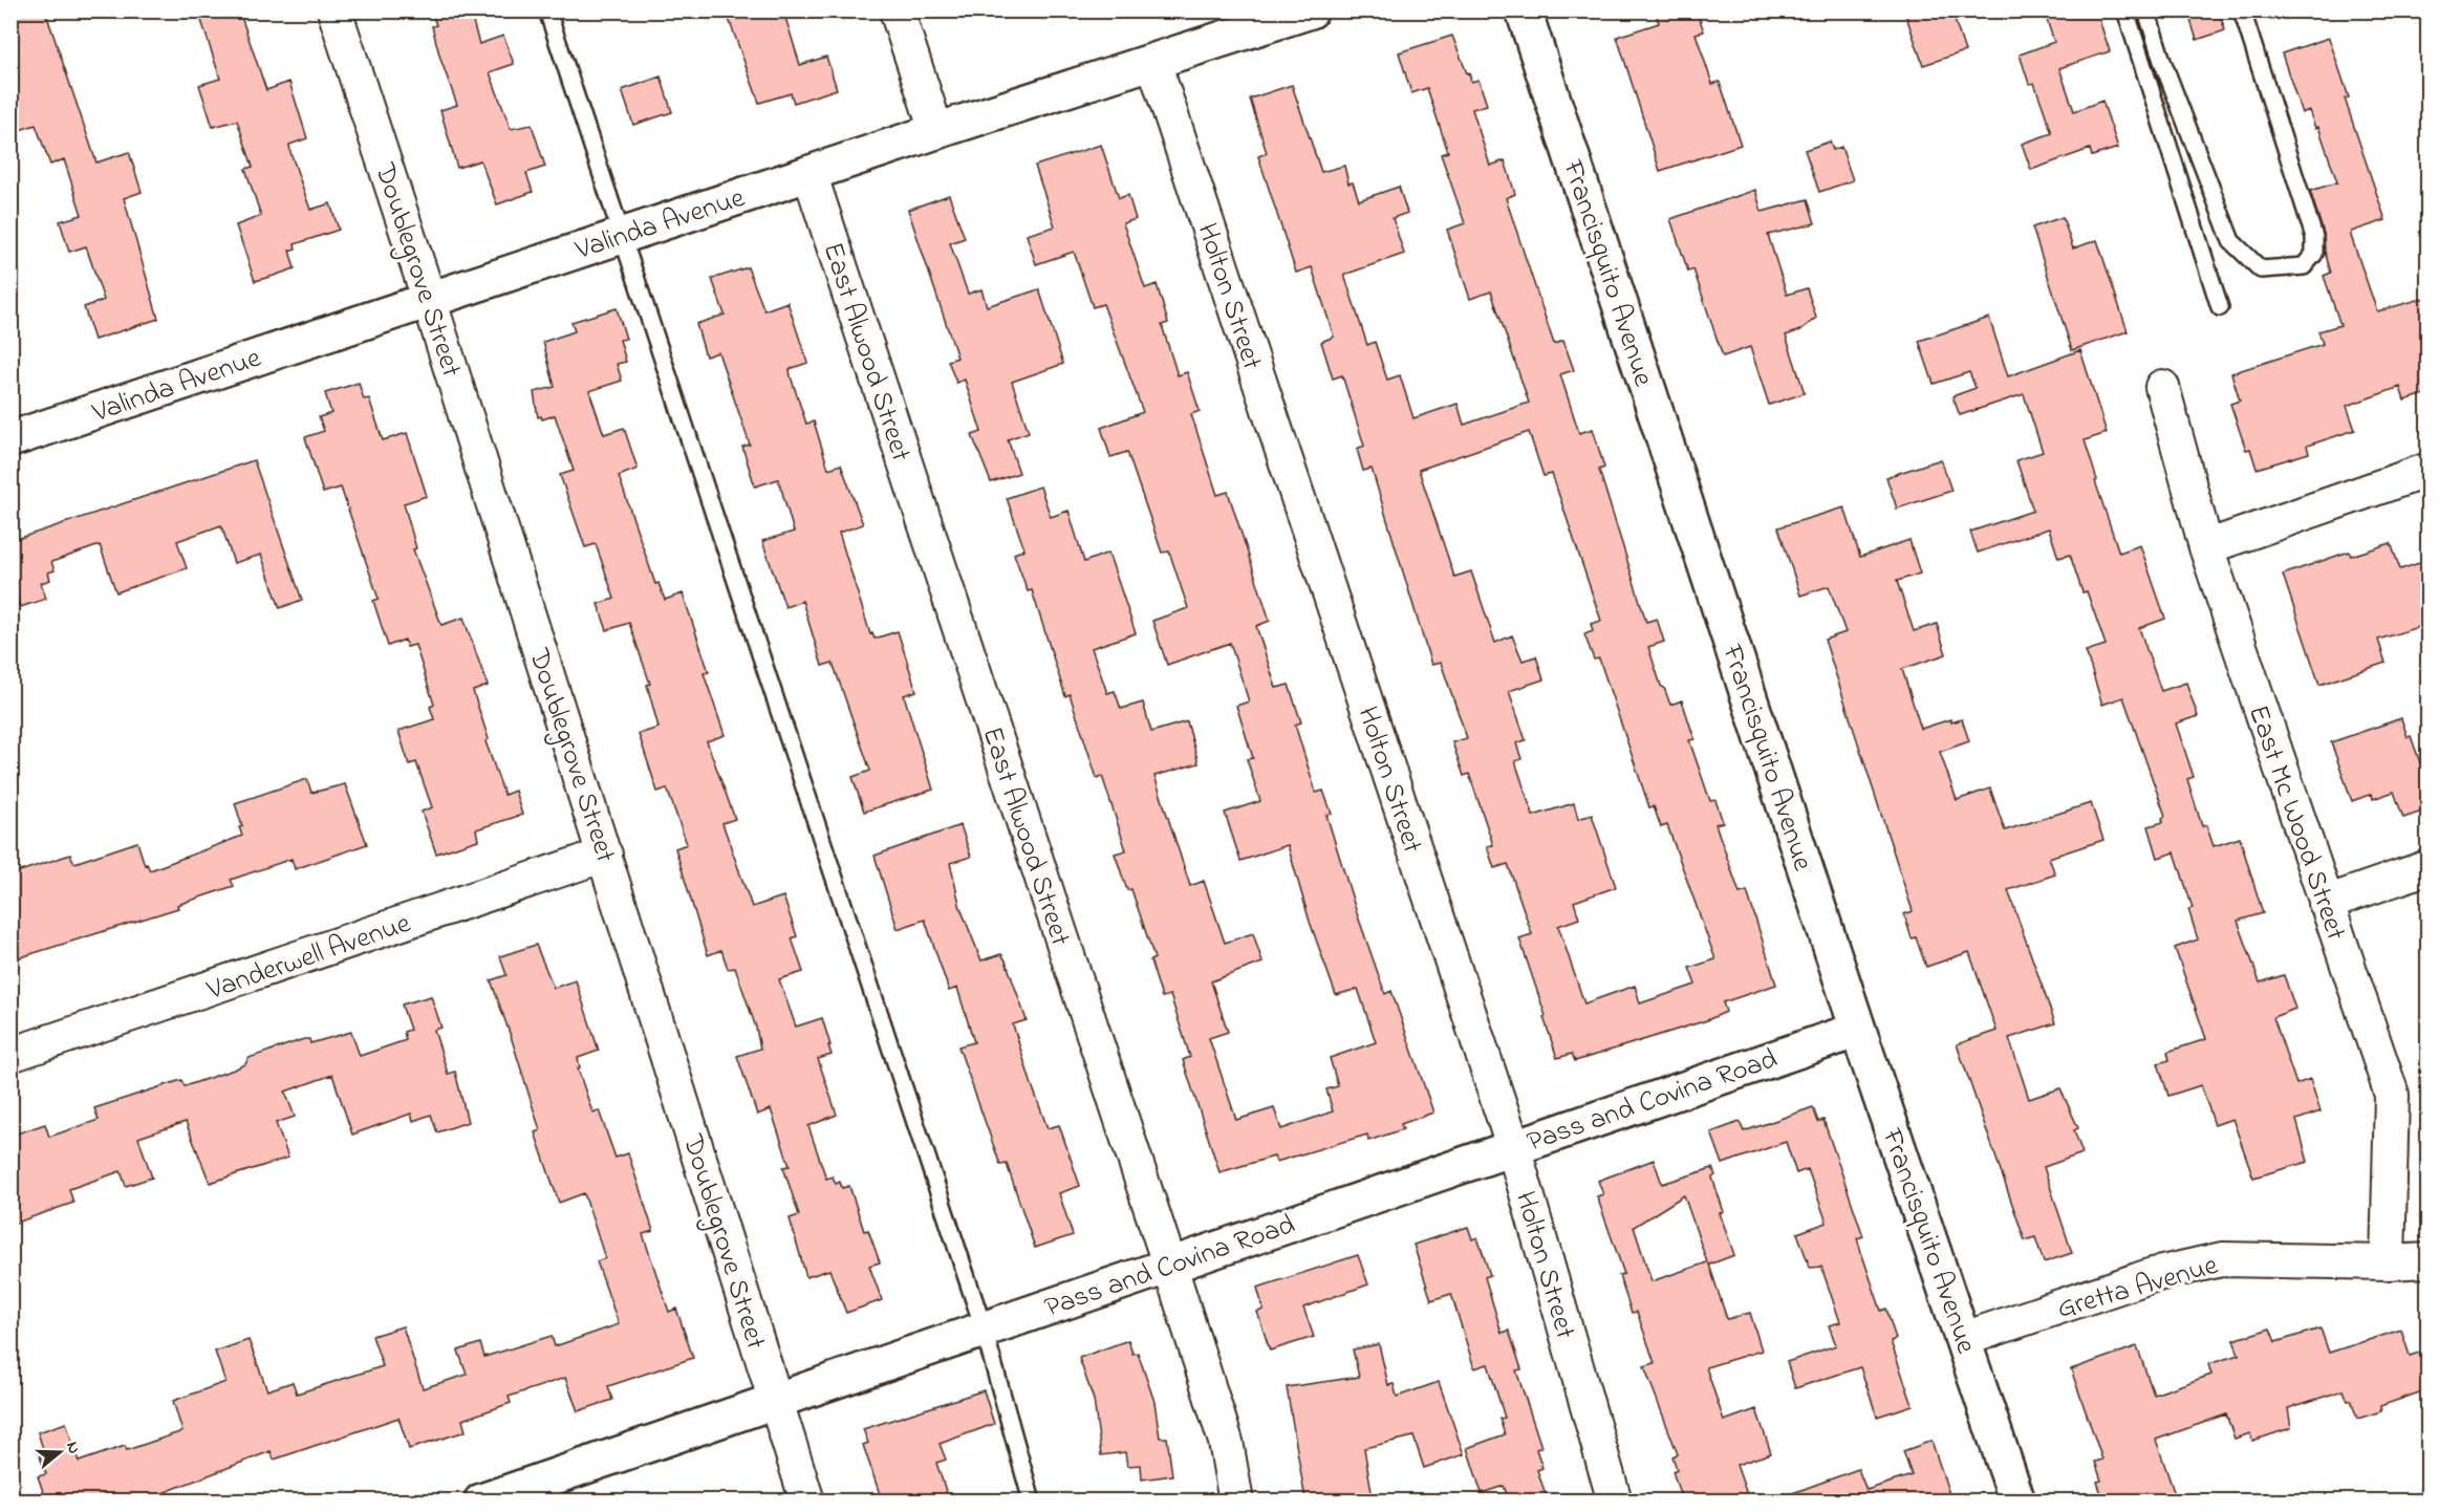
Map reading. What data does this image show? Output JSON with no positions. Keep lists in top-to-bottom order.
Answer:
{
  "streets": {
    "street": [
      "Valinda Avenue",
      "Doublegrove Street",
      "Francisquito Avenue",
      "Holton Street",
      "East Alwood Street",
      "East Mc Wood Street",
      "Vanderwell Avenue",
      "Pass and Covina Road",
      "Gretta Avenue"
    ]
  },
  "crossings": [
    ["Valinda Avenue", "Doublegrove Street"],
    ["Valinda Avenue", "Holton Street"],
    ["Valinda Avenue", "East Alwood Street"],
    ["Doublegrove Street", "Vanderwell Avenue"],
    ["Doublegrove Street", "Pass and Covina Road"],
    ["Francisquito Avenue", "Pass and Covina Road"],
    ["Francisquito Avenue", "Gretta Avenue"],
    ["Holton Street", "Pass and Covina Road"],
    ["East Alwood Street", "Pass and Covina Road"],
    ["East Mc Wood Street", "Gretta Avenue"]
  ],
  "north": "right"
}
